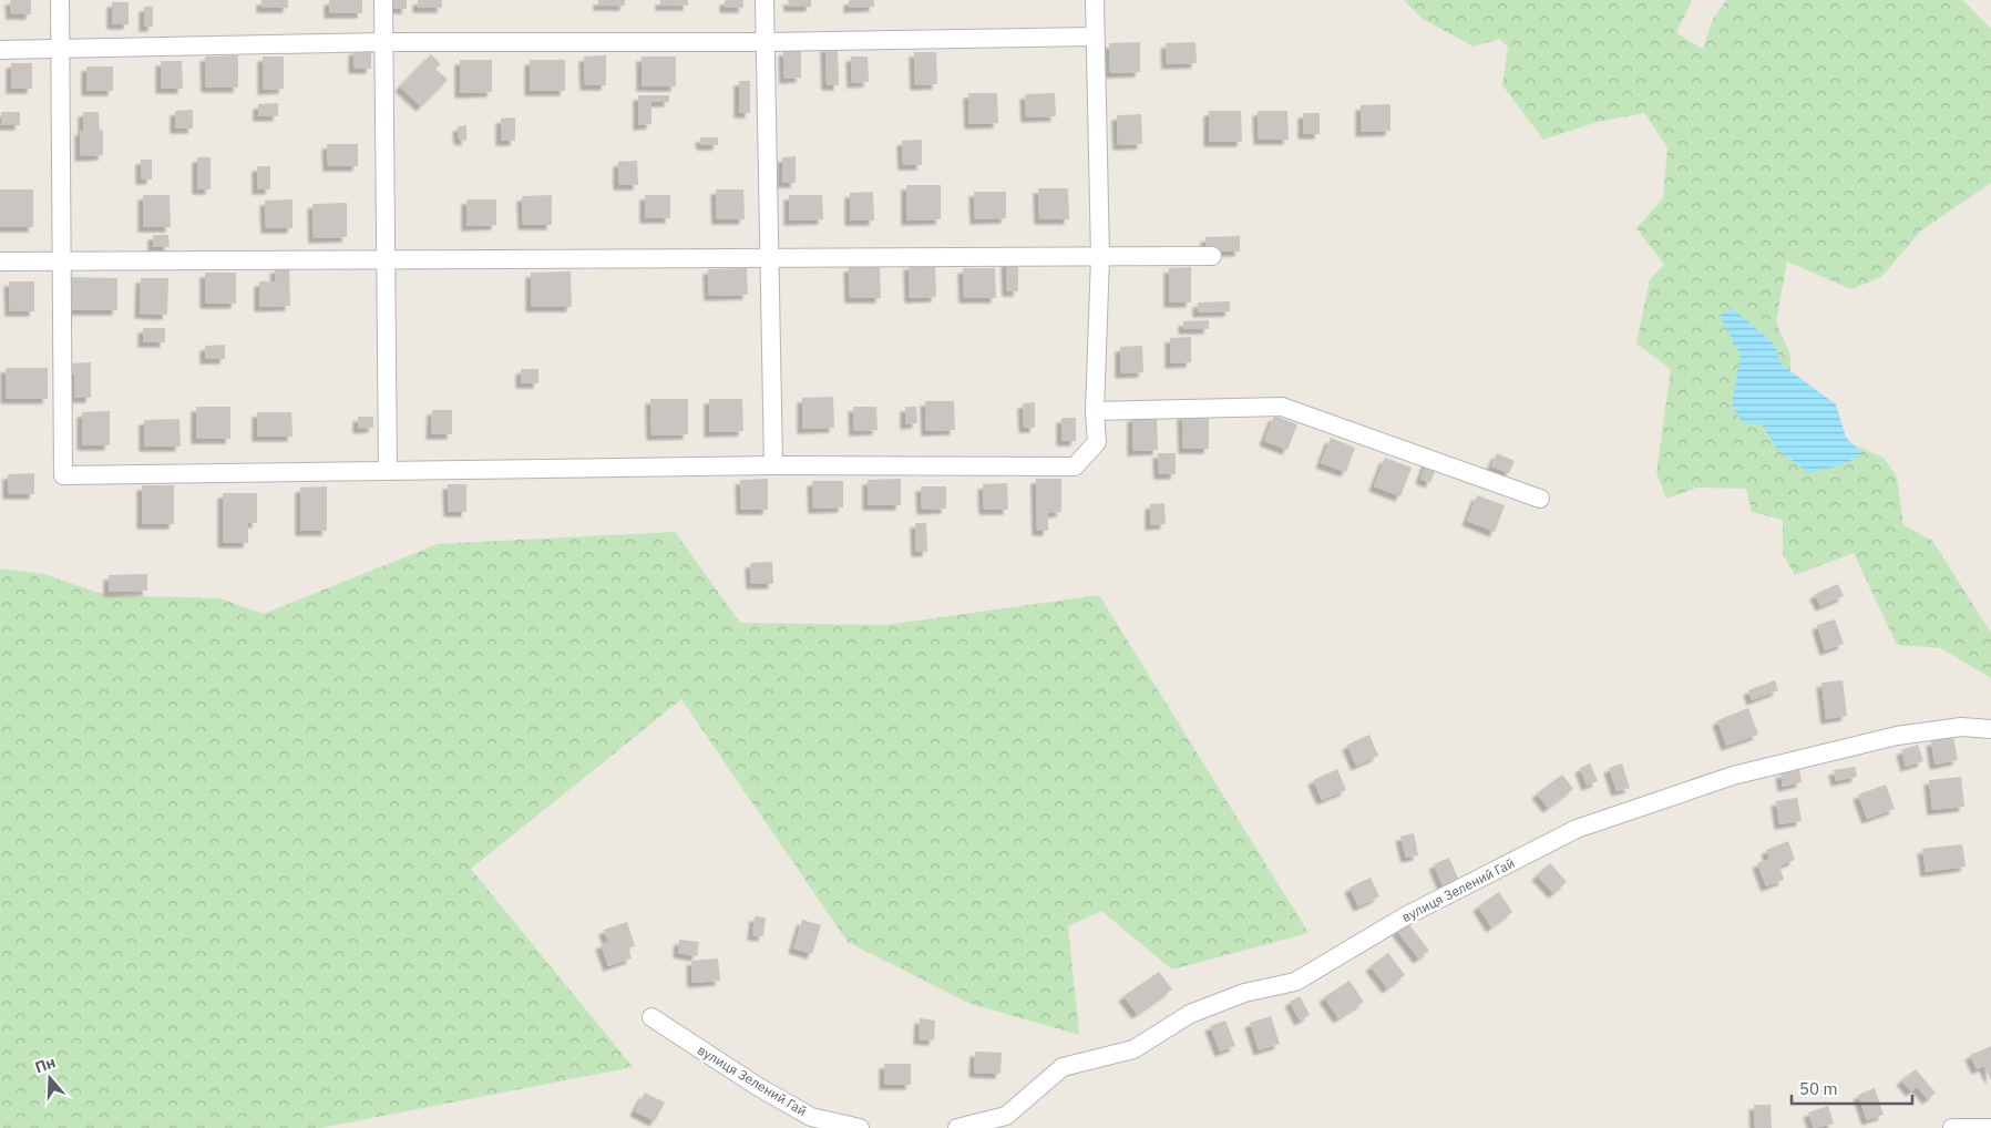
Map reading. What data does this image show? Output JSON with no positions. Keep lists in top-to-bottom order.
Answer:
{
  "streets": {
    "street": ["вулиця Зелений Гай"]
  },
  "scale_bar": "50 m",
  "north": "top"
}
